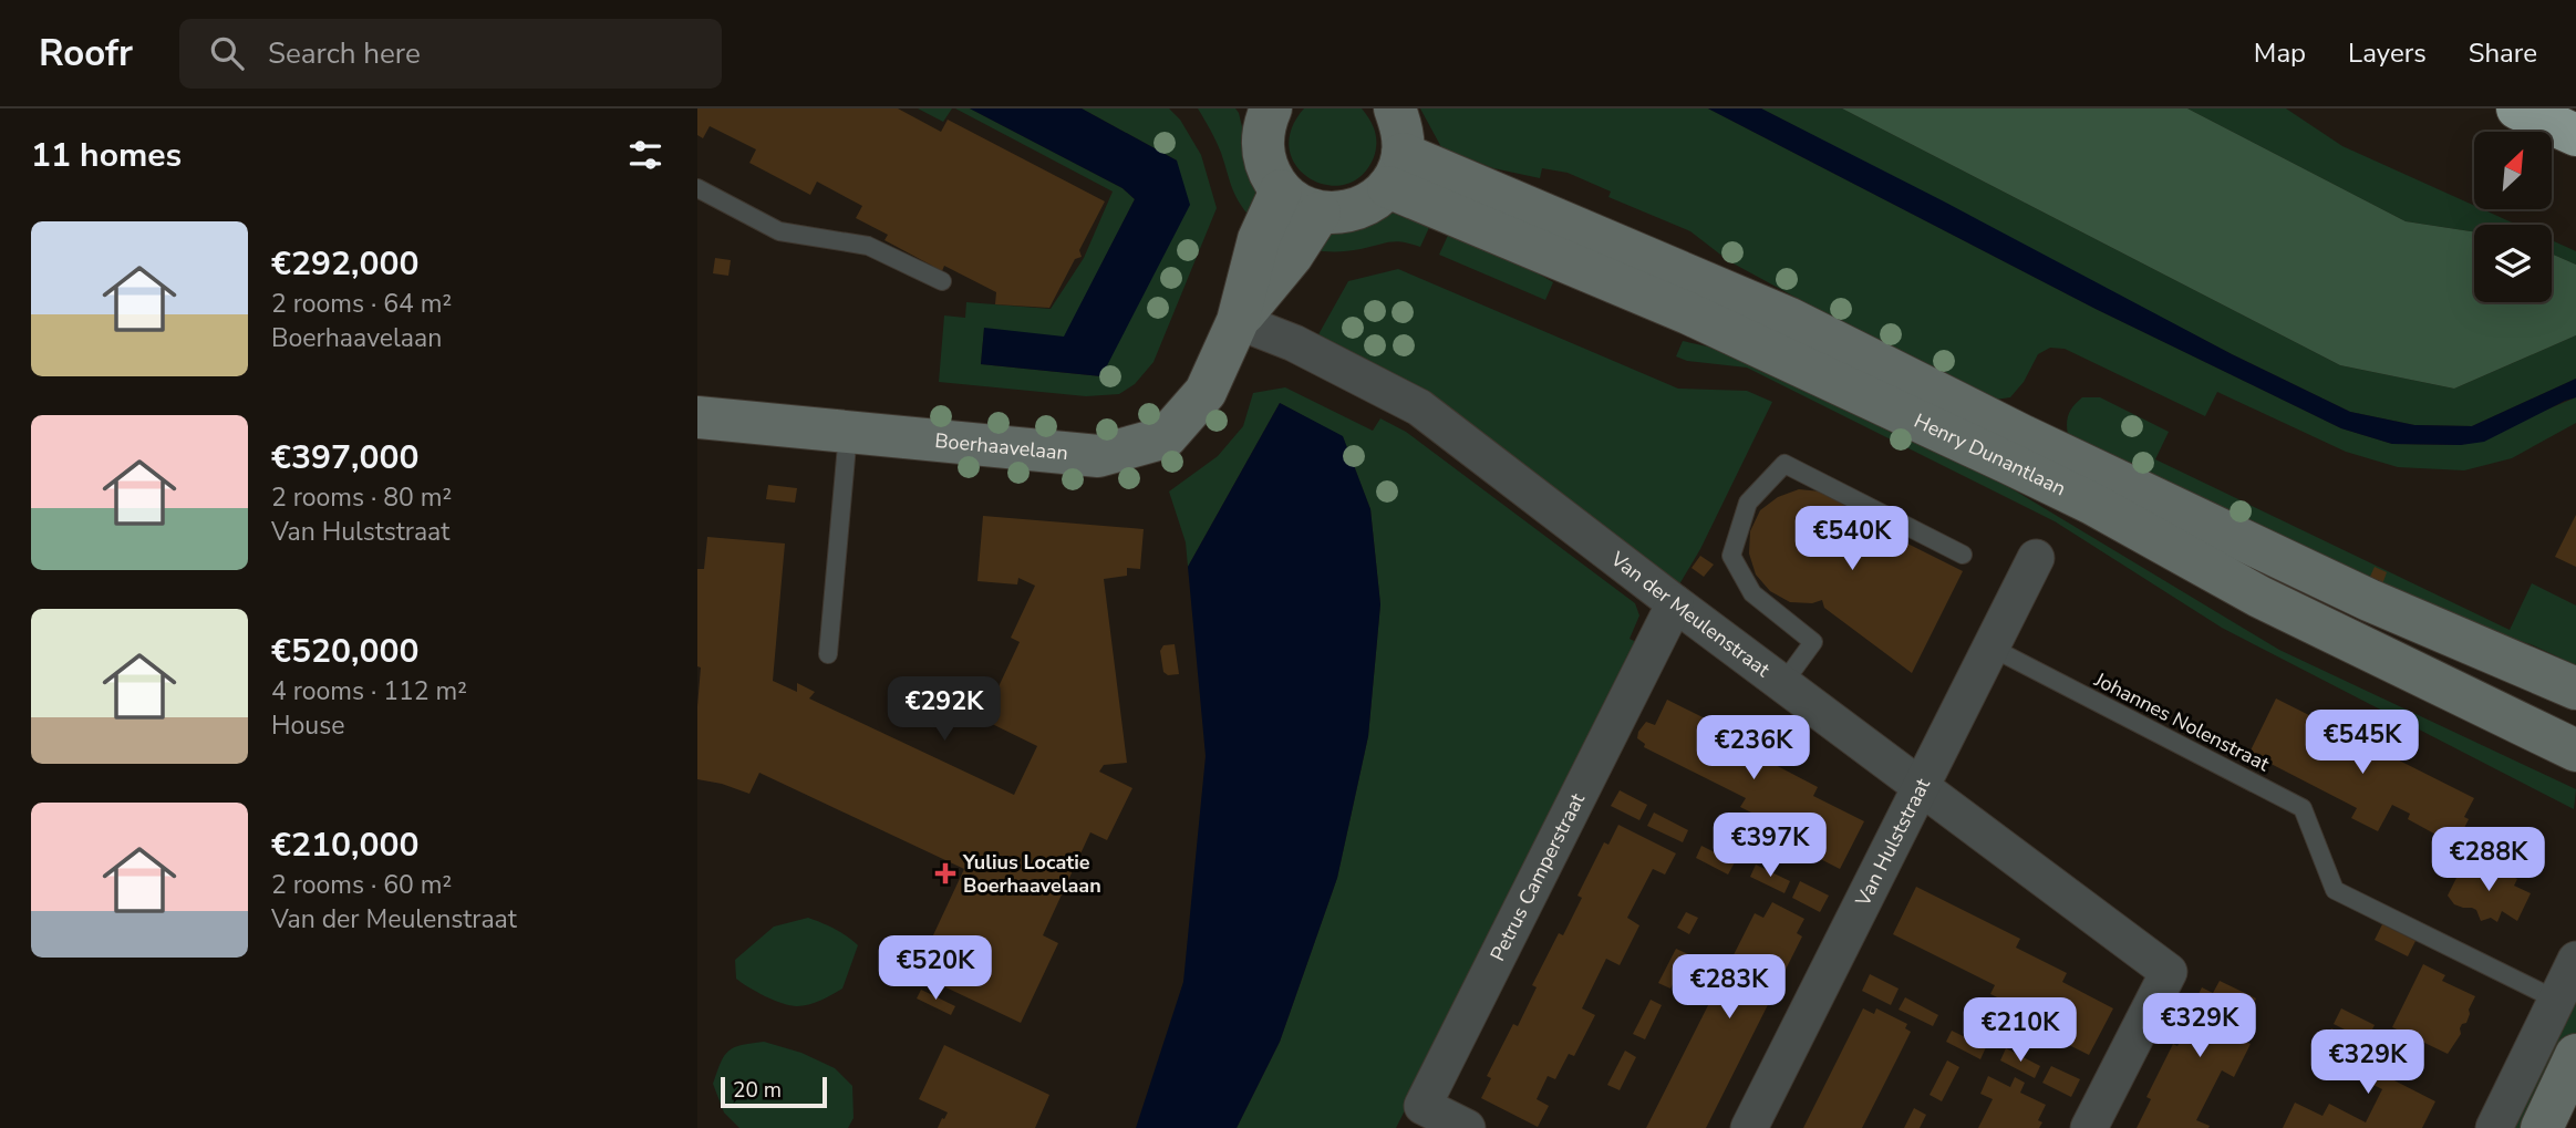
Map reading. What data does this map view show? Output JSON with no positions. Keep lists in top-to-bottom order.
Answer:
{
  "streets": {
    "main road": ["Boerhaavelaan", "Henry Dunantlaan"],
    "street": ["Van der Meulenstraat", "Van Hulststraat", "Petrus Camperstraat"],
    "lane": ["Johannes Nolenstraat"]
  },
  "crossings": [
    ["Boerhaavelaan", "Van der Meulenstraat"],
    ["Van der Meulenstraat", "Van Hulststraat"],
    ["Van der Meulenstraat", "Petrus Camperstraat"],
    ["Johannes Nolenstraat", "Van Hulststraat"]
  ],
  "places": {
    "health": ["Yulius Locatie Boerhaavelaan"]
  },
  "scale_bar": "20 m",
  "north": "top right",
  "page": {
    "header": "Roofr",
    "search": "Search here",
    "nav": ["Map", "Layers", "Share"],
    "heading": "11 homes",
    "list": [
      {
        "name": "€292,000",
        "note": "2 rooms · 64 m² · Boerhaavelaan"
      },
      {
        "name": "€397,000",
        "note": "2 rooms · 80 m² · Van Hulststraat"
      },
      {
        "name": "€520,000",
        "note": "4 rooms · 112 m² · House"
      },
      {
        "name": "€210,000",
        "note": "2 rooms · 60 m² · Van der Meulenstraat"
      }
    ],
    "price": [
      "€540K",
      "€292K",
      "€545K",
      "€236K",
      "€397K",
      "€288K",
      "€520K",
      "€283K",
      "€329K",
      "€210K",
      "€329K"
    ],
    "scale": "20 m"
  }
}
